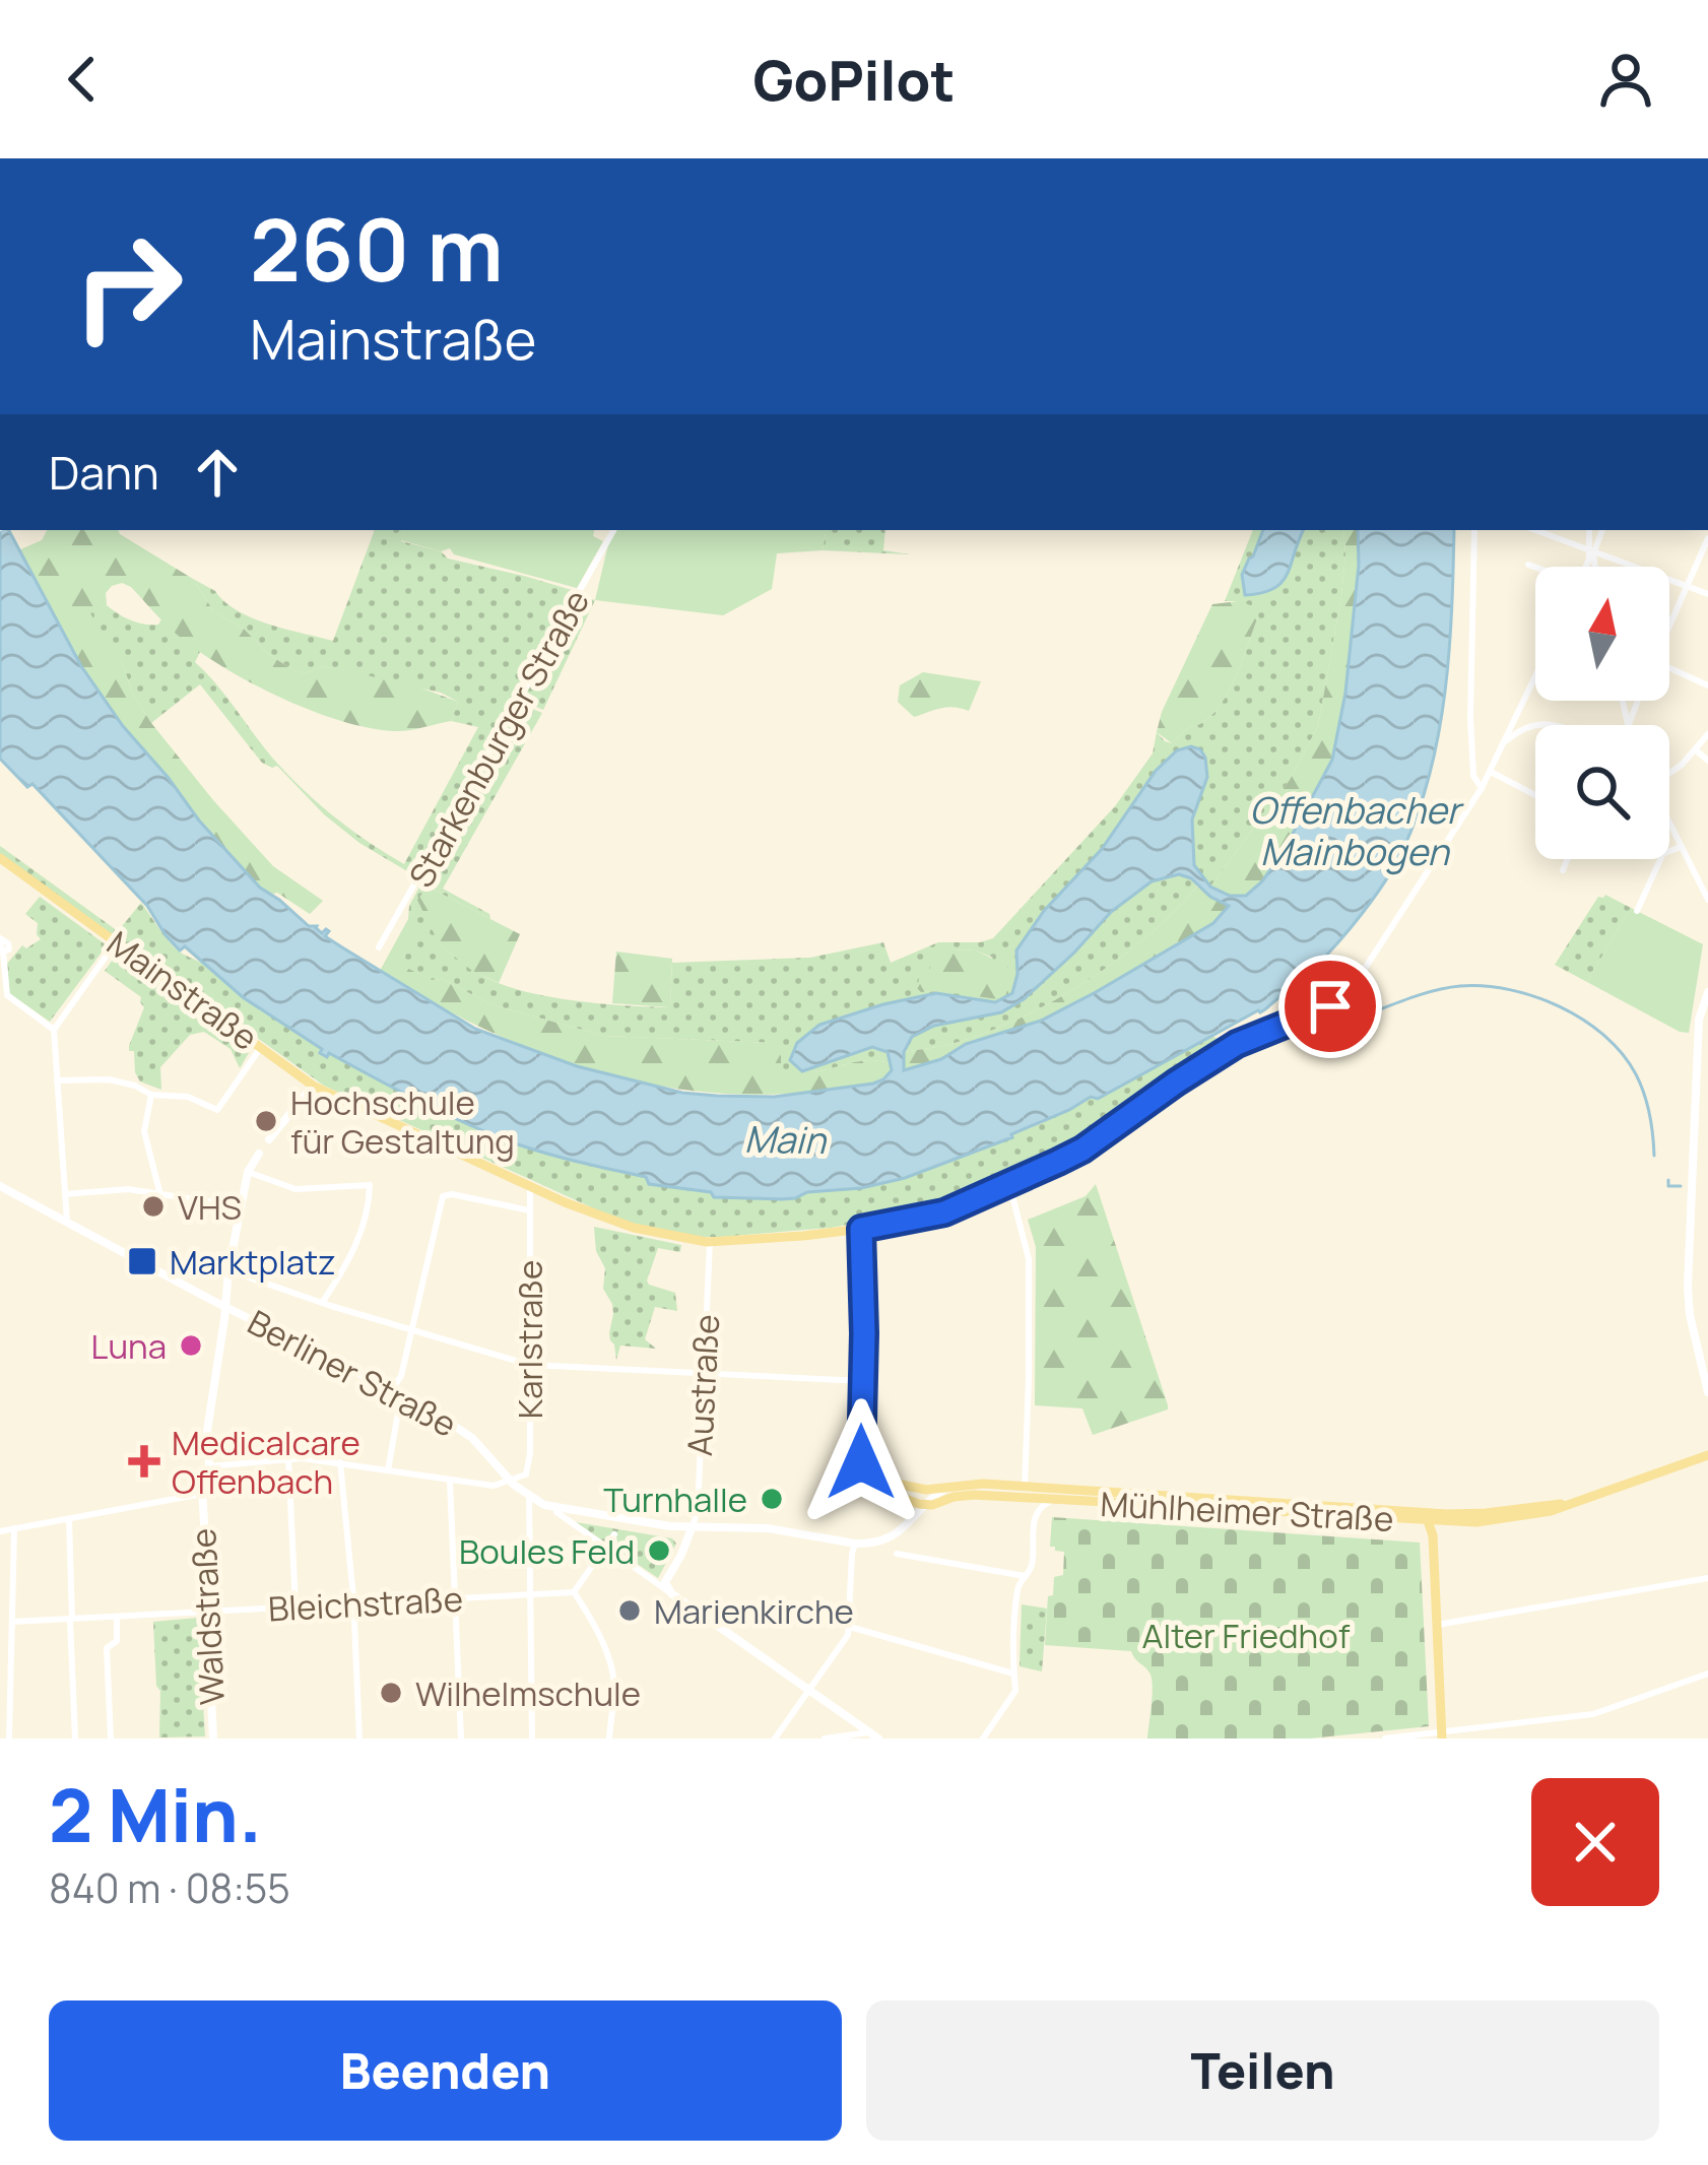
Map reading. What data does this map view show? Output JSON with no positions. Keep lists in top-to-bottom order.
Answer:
{
  "streets": {
    "main road": ["Mainstraße", "Mühlheimer Straße"],
    "street": [
      "Starkenburger Straße",
      "Karlstraße",
      "Berliner Straße",
      "Austraße",
      "Bleichstraße",
      "Waldstraße"
    ]
  },
  "crossings": [
    ["Mainstraße", "Karlstraße"],
    ["Mainstraße", "Austraße"],
    ["Karlstraße", "Berliner Straße"],
    ["Berliner Straße", "Austraße"],
    ["Bleichstraße", "Waldstraße"]
  ],
  "water": ["Offenbacher Mainbogen", "Main"],
  "parks": ["Alter Friedhof"],
  "places": {
    "other": [
      "Hochschule für Gestaltung",
      "VHS",
      "Luna",
      "Turnhalle",
      "Boules Feld",
      "Marienkirche",
      "Wilhelmschule"
    ],
    "transit": ["Marktplatz"],
    "health": ["Medicalcare Offenbach"]
  },
  "north": "top",
  "page": {
    "header": "GoPilot",
    "turn": ["260 m", "Mainstraße"],
    "then": "Dann",
    "heading": ["2 Min.", "840 m · 08:55"],
    "buttons": ["Beenden", "Teilen"]
  }
}
